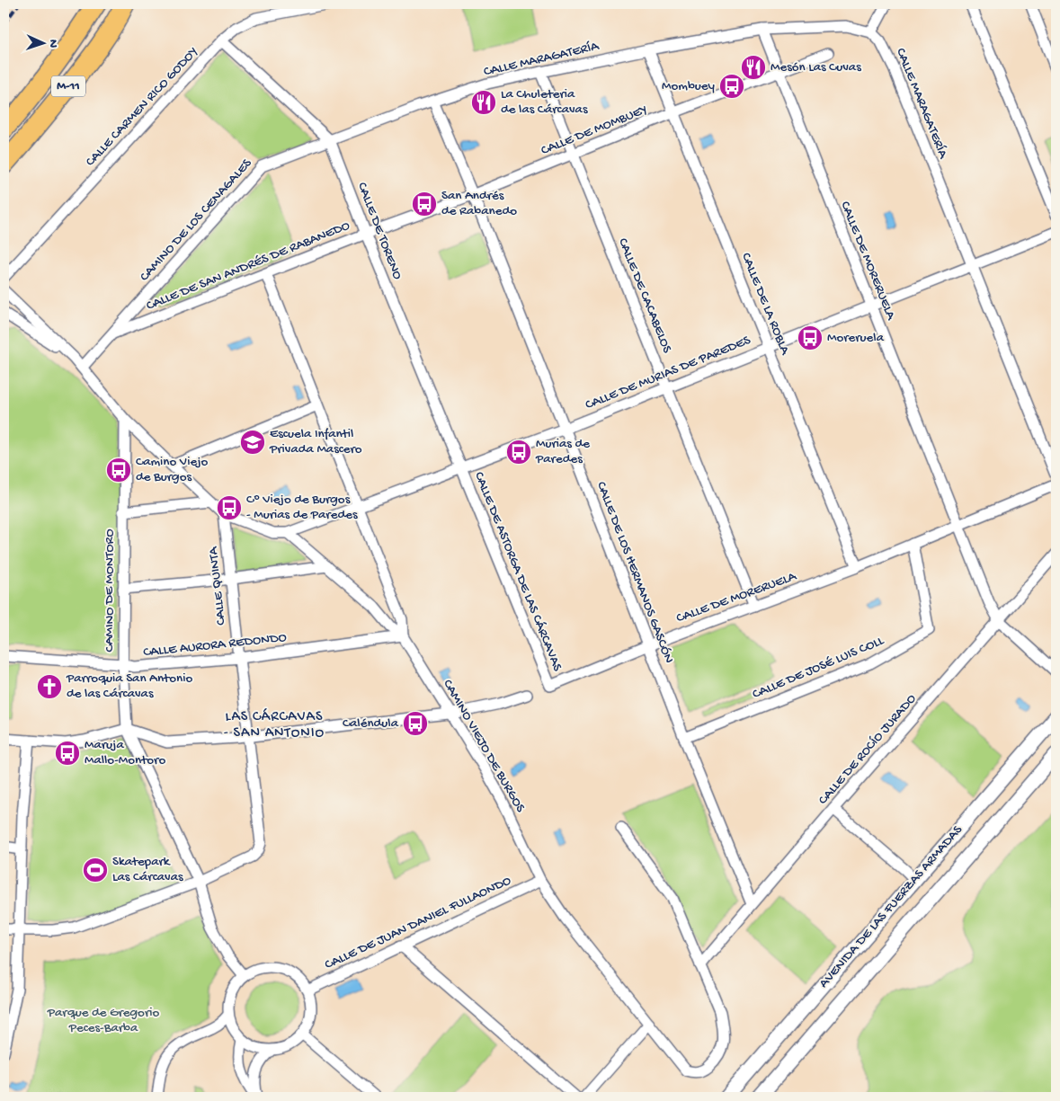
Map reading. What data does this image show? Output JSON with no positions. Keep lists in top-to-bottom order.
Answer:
{
  "streets": {
    "highway": ["M-11"],
    "street": [
      "CALLE MARAGATERÍA",
      "CALLE CARMEN RICO GODOY",
      "CALLE DE MOMBUEY",
      "CAMINO DE LOS CENAGALES",
      "CALLE DE TORENO",
      "CALLE DE MORERUELA",
      "CALLE DE SAN ANDRÉS DE RABANEDO",
      "CALLE DE CACABELOS",
      "CALLE DE LA ROBLA",
      "CALLE DE MURIAS DE PAREDES",
      "CALLE DE ASTORGA DE LAS CÁRCAVAS",
      "CALLE DE LOS HERMANOS GASCÓN",
      "CALLE QUINTA",
      "CAMINO DE MONTORO",
      "CALLE AURORA REDONDO",
      "CALLE DE JOSÉ LUIS COLL",
      "CAMINO VIEJO DE BURGOS",
      "CALLE DE ROCÍO JURADO",
      "AVENIDA DE LAS FUERZAS ARMADAS",
      "CALLE DE JUAN DANIEL FULLAONDO"
    ]
  },
  "crossings": [
    ["CALLE MARAGATERÍA", "CAMINO DE LOS CENAGALES"],
    ["CALLE MARAGATERÍA", "CALLE DE MORERUELA"],
    ["CALLE MARAGATERÍA", "CALLE DE CACABELOS"],
    ["CALLE MARAGATERÍA", "CALLE DE LA ROBLA"],
    ["CALLE MARAGATERÍA", "CALLE DE MURIAS DE PAREDES"],
    ["CALLE MARAGATERÍA", "CALLE DE LOS HERMANOS GASCÓN"],
    ["CALLE CARMEN RICO GODOY", "CALLE DE TORENO"],
    ["CALLE DE MOMBUEY", "CALLE DE MORERUELA"],
    ["CALLE DE MOMBUEY", "CALLE DE SAN ANDRÉS DE RABANEDO"],
    ["CALLE DE MOMBUEY", "CALLE DE CACABELOS"],
    ["CALLE DE MOMBUEY", "CALLE DE LA ROBLA"],
    ["CALLE DE MOMBUEY", "CALLE DE LOS HERMANOS GASCÓN"],
    ["CAMINO DE LOS CENAGALES", "CALLE DE TORENO"],
    ["CAMINO DE LOS CENAGALES", "CALLE DE SAN ANDRÉS DE RABANEDO"],
    ["CAMINO DE LOS CENAGALES", "CALLE DE LOS HERMANOS GASCÓN"],
    ["CALLE DE TORENO", "CALLE DE SAN ANDRÉS DE RABANEDO"],
    ["CALLE DE TORENO", "CALLE DE MURIAS DE PAREDES"],
    ["CALLE DE TORENO", "CALLE DE ASTORGA DE LAS CÁRCAVAS"],
    ["CALLE DE MORERUELA", "CALLE DE CACABELOS"],
    ["CALLE DE MORERUELA", "CALLE DE LA ROBLA"],
    ["CALLE DE MORERUELA", "CALLE DE MURIAS DE PAREDES"],
    ["CALLE DE MORERUELA", "CALLE DE ASTORGA DE LAS CÁRCAVAS"],
    ["CALLE DE MORERUELA", "CALLE DE LOS HERMANOS GASCÓN"],
    ["CALLE DE MORERUELA", "CALLE DE JOSÉ LUIS COLL"],
    ["CALLE DE SAN ANDRÉS DE RABANEDO", "CALLE DE LOS HERMANOS GASCÓN"],
    ["CALLE DE CACABELOS", "CALLE DE MURIAS DE PAREDES"],
    ["CALLE DE LA ROBLA", "CALLE DE MURIAS DE PAREDES"],
    ["CALLE DE MURIAS DE PAREDES", "CALLE DE ASTORGA DE LAS CÁRCAVAS"],
    ["CALLE DE MURIAS DE PAREDES", "CALLE DE LOS HERMANOS GASCÓN"],
    ["CALLE DE MURIAS DE PAREDES", "CAMINO VIEJO DE BURGOS"],
    ["CALLE DE LOS HERMANOS GASCÓN", "CALLE DE JOSÉ LUIS COLL"],
    ["CALLE DE LOS HERMANOS GASCÓN", "CALLE DE ROCÍO JURADO"],
    ["CALLE QUINTA", "CAMINO DE MONTORO"],
    ["CALLE QUINTA", "CALLE AURORA REDONDO"],
    ["CAMINO DE MONTORO", "CALLE AURORA REDONDO"],
    ["CAMINO DE MONTORO", "CALLE DE JUAN DANIEL FULLAONDO"],
    ["CALLE AURORA REDONDO", "CAMINO VIEJO DE BURGOS"],
    ["CAMINO VIEJO DE BURGOS", "CALLE DE ROCÍO JURADO"],
    ["CAMINO VIEJO DE BURGOS", "CALLE DE JUAN DANIEL FULLAONDO"]
  ],
  "districts": ["LAS CÁRCAVAS - SAN ANTONIO"],
  "parks": ["Parque de Gregorio Peces-Barba"],
  "places": {
    "restaurant": ["Mesón Las Cuvas", "La Chuleteria de las Cárcavas"],
    "bus stop": [
      "Mombuey",
      "San Andrés de Rabanedo",
      "Moreruela",
      "Murias de Paredes",
      "Camino Viejo de Burgos",
      "Cº Viejo de Burgos - Murias de Paredes",
      "Caléndula",
      "Maruja Mallo-Montoro"
    ],
    "school or university": ["Escuela Infantil Privada Mascero"],
    "church": ["Parroquia San Antonio de las Cárcavas"],
    "sports": ["Skatepark Las Cárcavas"]
  },
  "north": "right"
}
